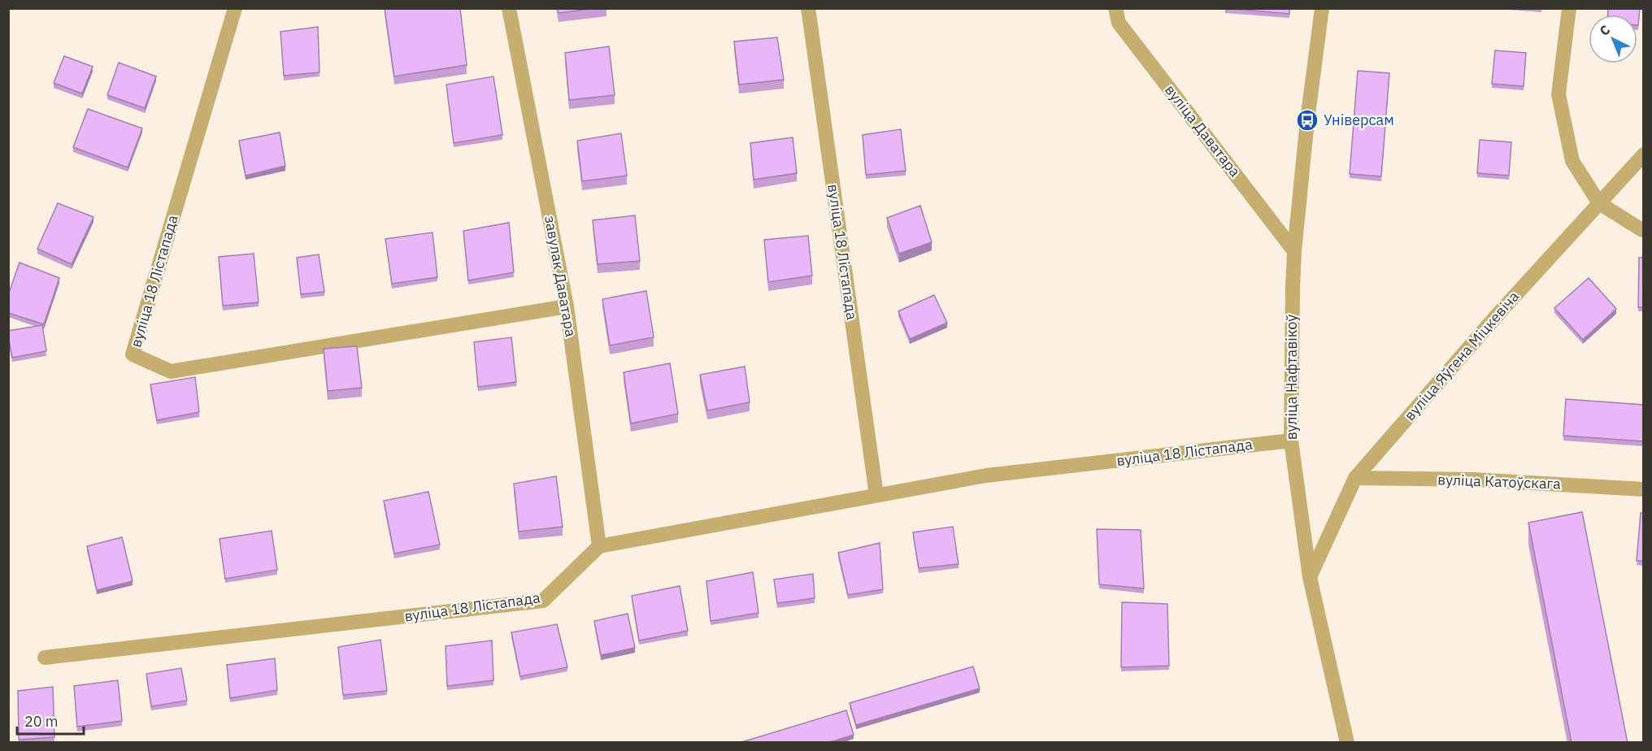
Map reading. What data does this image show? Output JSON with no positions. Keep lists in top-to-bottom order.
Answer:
{
  "streets": {
    "street": [
      "вуліца Даватара",
      "вуліца 18 Лістапада",
      "завулак Даватара",
      "вуліца Яўгена Міцкевіча",
      "вуліца Нафтавікоў",
      "вуліца Катоўскага"
    ]
  },
  "crossings": [
    ["вуліца Даватара", "вуліца Нафтавікоў"],
    ["вуліца 18 Лістапада", "завулак Даватара"],
    ["вуліца 18 Лістапада", "вуліца Нафтавікоў"],
    ["вуліца Яўгена Міцкевіча", "вуліца Нафтавікоў"],
    ["вуліца Яўгена Міцкевіча", "вуліца Катоўскага"]
  ],
  "places": {
    "bus stop": ["Універсам"]
  },
  "scale_bar": "20 m",
  "north": "top left"
}
